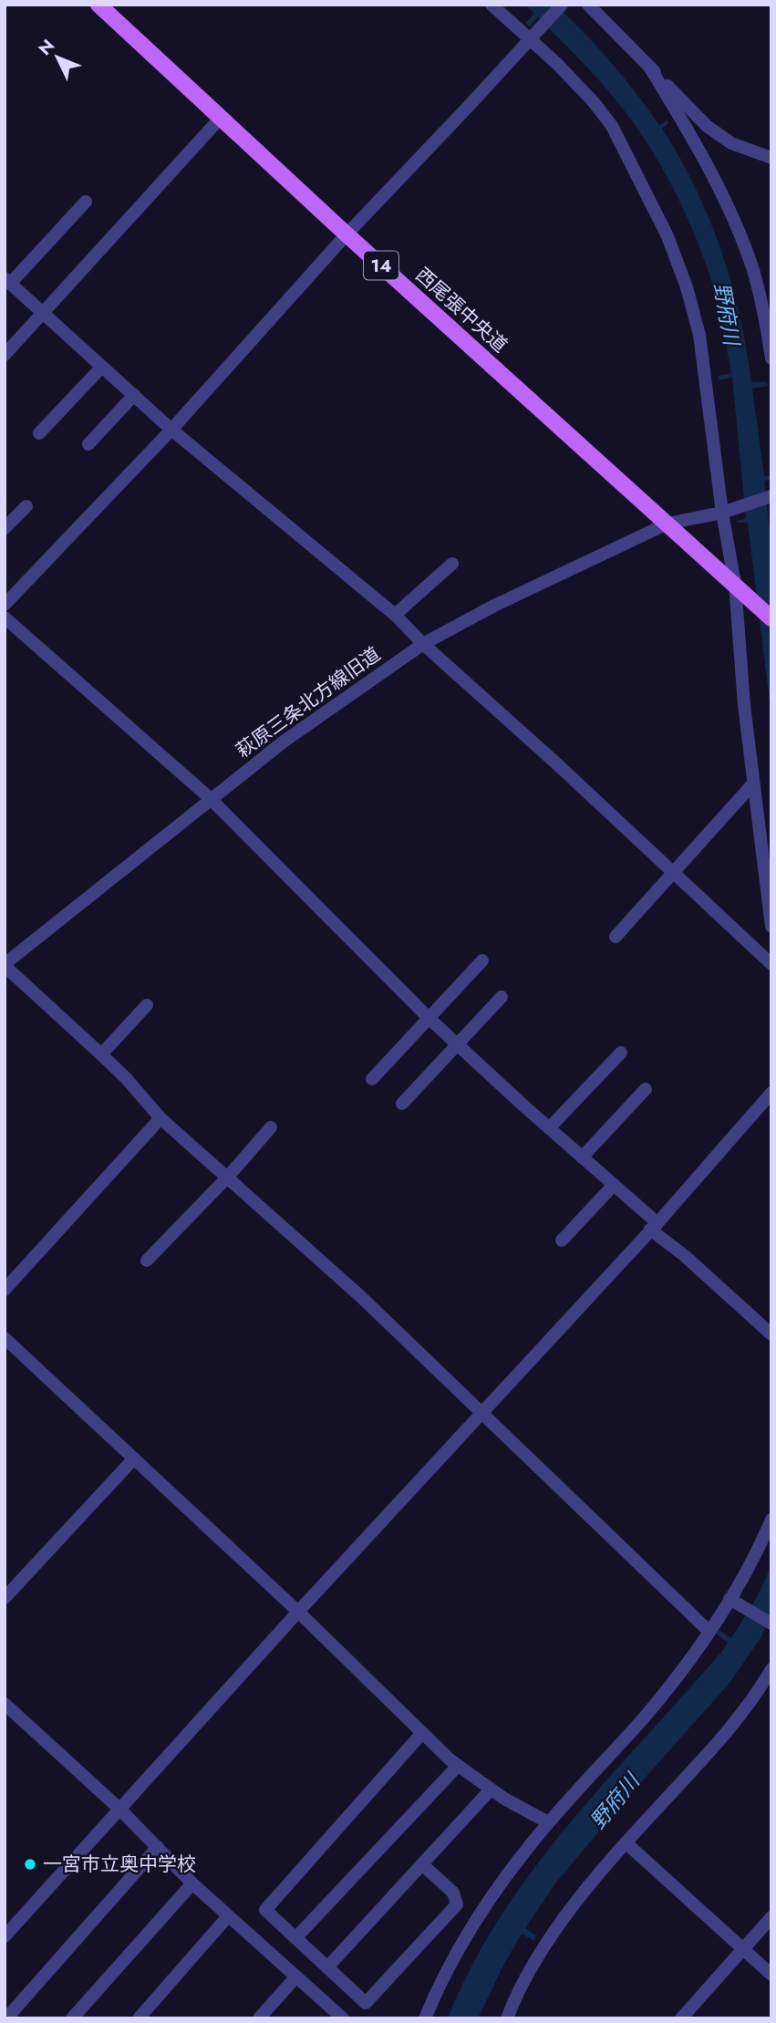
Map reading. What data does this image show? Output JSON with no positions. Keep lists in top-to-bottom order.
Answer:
{
  "streets": {
    "main road": ["14", "西尾張中央道"],
    "street": ["萩原三条北方線旧道"]
  },
  "crossings": [
    ["西尾張中央道", "萩原三条北方線旧道"]
  ],
  "water": ["野府川"],
  "places": ["一宮市立奥中学校"],
  "north": "top left"
}
